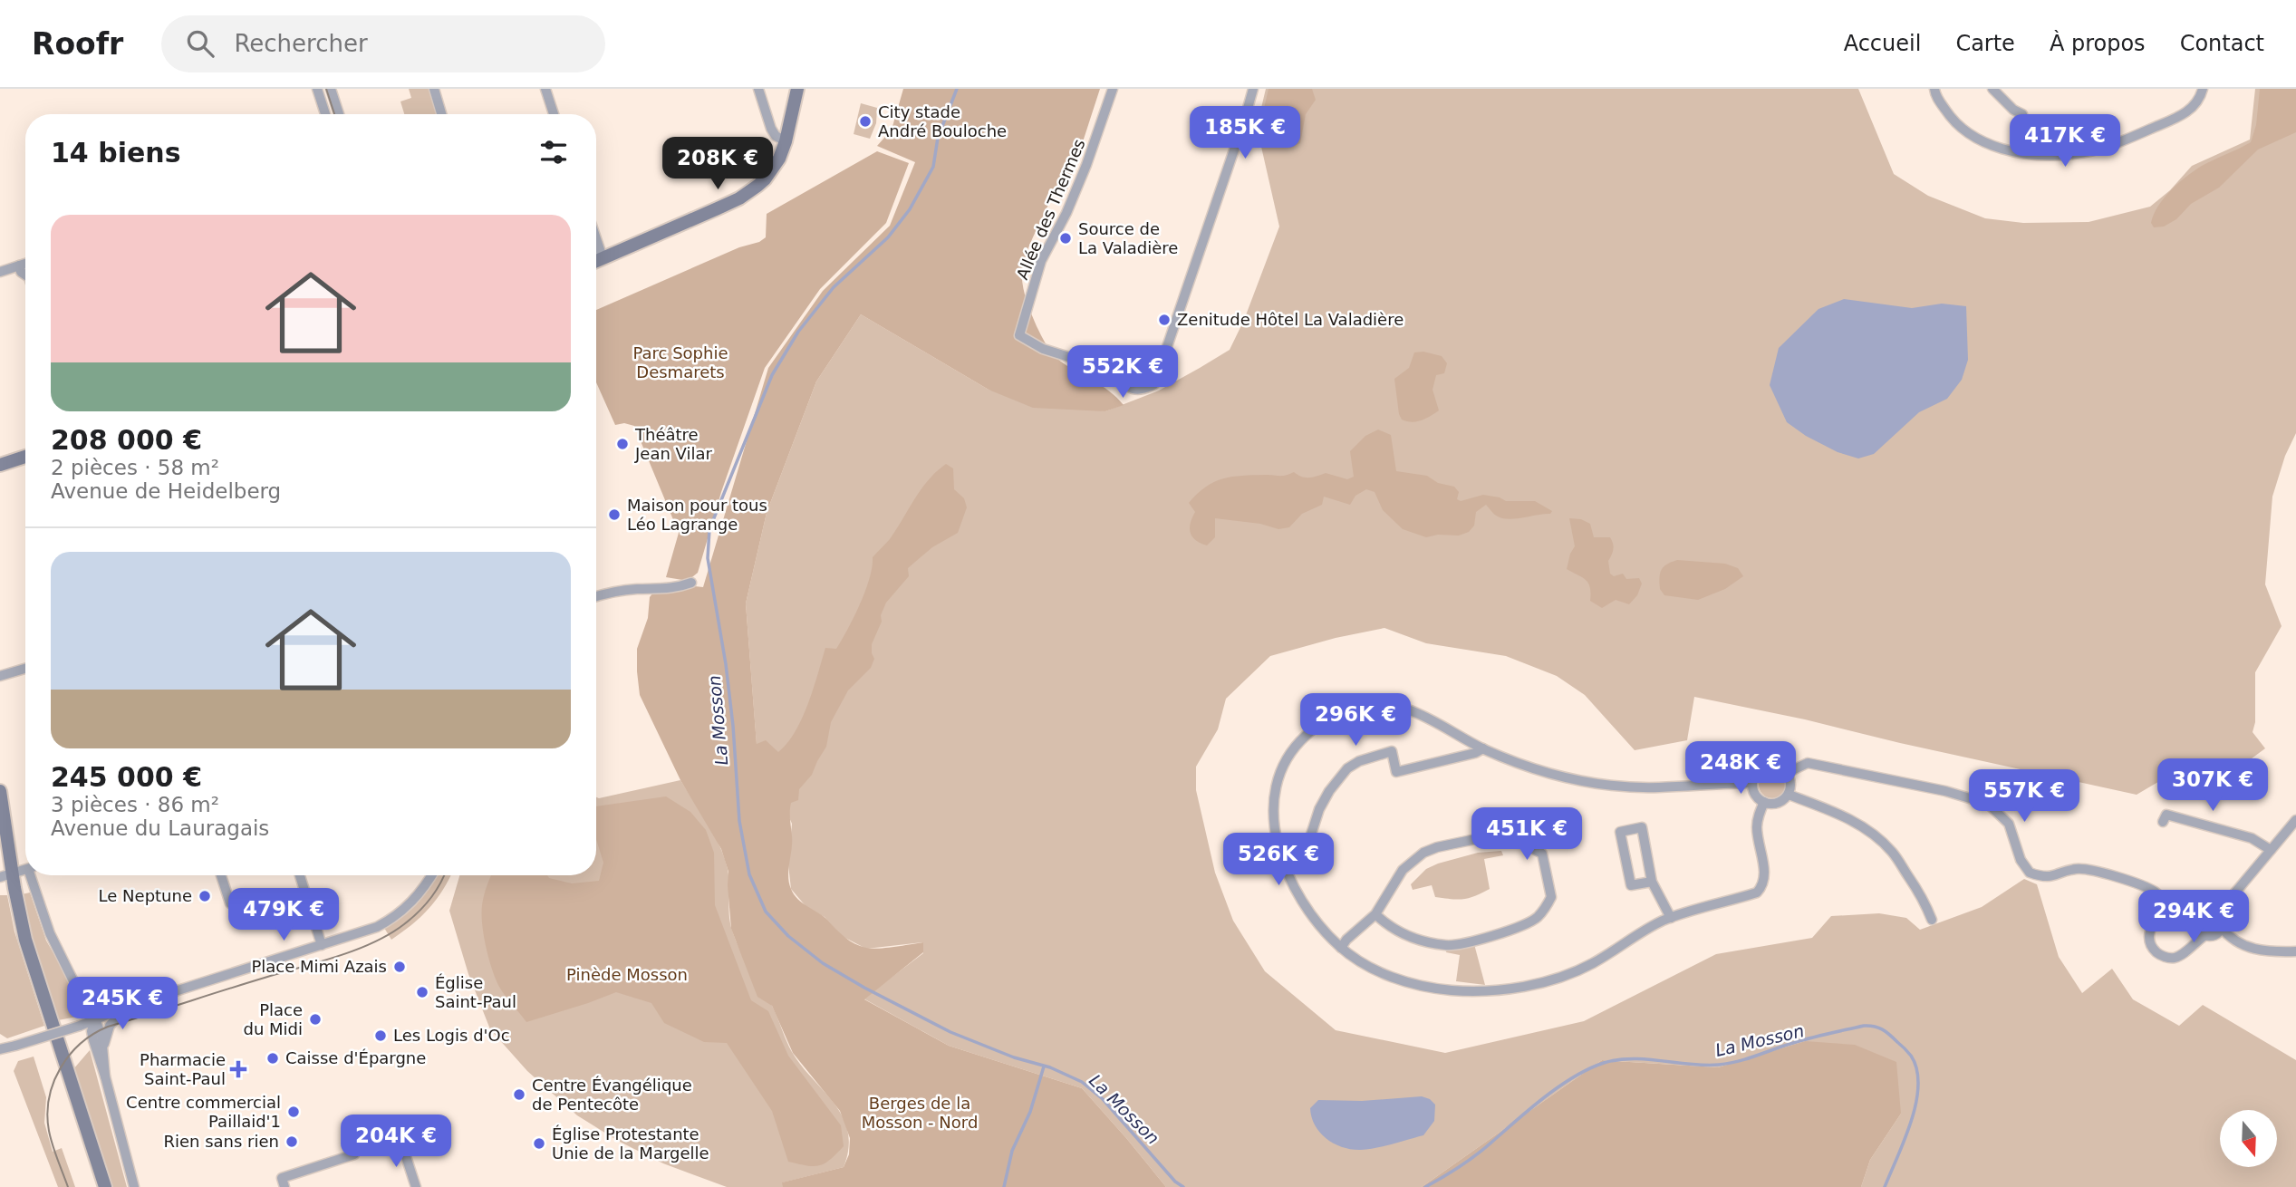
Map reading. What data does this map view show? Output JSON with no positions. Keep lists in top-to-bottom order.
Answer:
{
  "streets": {
    "street": ["Allée des Thermes"]
  },
  "water": ["La Mosson"],
  "parks": ["Parc Sophie Desmarets", "Pinède Mosson", "Berges de la Mosson - Nord"],
  "places": {
    "other": [
      "City stade André Bouloche",
      "Source de La Valadière",
      "Zenitude Hôtel La Valadière",
      "Théâtre Jean Vilar",
      "Maison pour tous Léo Lagrange",
      "Le Neptune",
      "Place Mimi Azais",
      "Église Saint-Paul",
      "Place du Midi",
      "Les Logis d'Oc",
      "Caisse d'Épargne",
      "Centre Évangélique de Pentecôte",
      "Centre commercial Paillaid'1",
      "Rien sans rien",
      "Église Protestante Unie de la Margelle"
    ],
    "health": ["Pharmacie Saint-Paul"]
  },
  "north": "bottom",
  "page": {
    "header": "Roofr",
    "search": "Rechercher",
    "nav": [
      "Accueil",
      "Carte",
      "À propos",
      "Contact"
    ],
    "price": [
      "185K €",
      "417K €",
      "208K €",
      "552K €",
      "296K €",
      "248K €",
      "307K €",
      "557K €",
      "451K €",
      "526K €",
      "479K €",
      "294K €",
      "245K €",
      "204K €"
    ],
    "heading": "14 biens",
    "list": [
      {
        "name": "208 000 €",
        "note": "2 pièces · 58 m² · Avenue de Heidelberg"
      },
      {
        "name": "245 000 €",
        "note": "3 pièces · 86 m² · Avenue du Lauragais"
      }
    ]
  }
}
